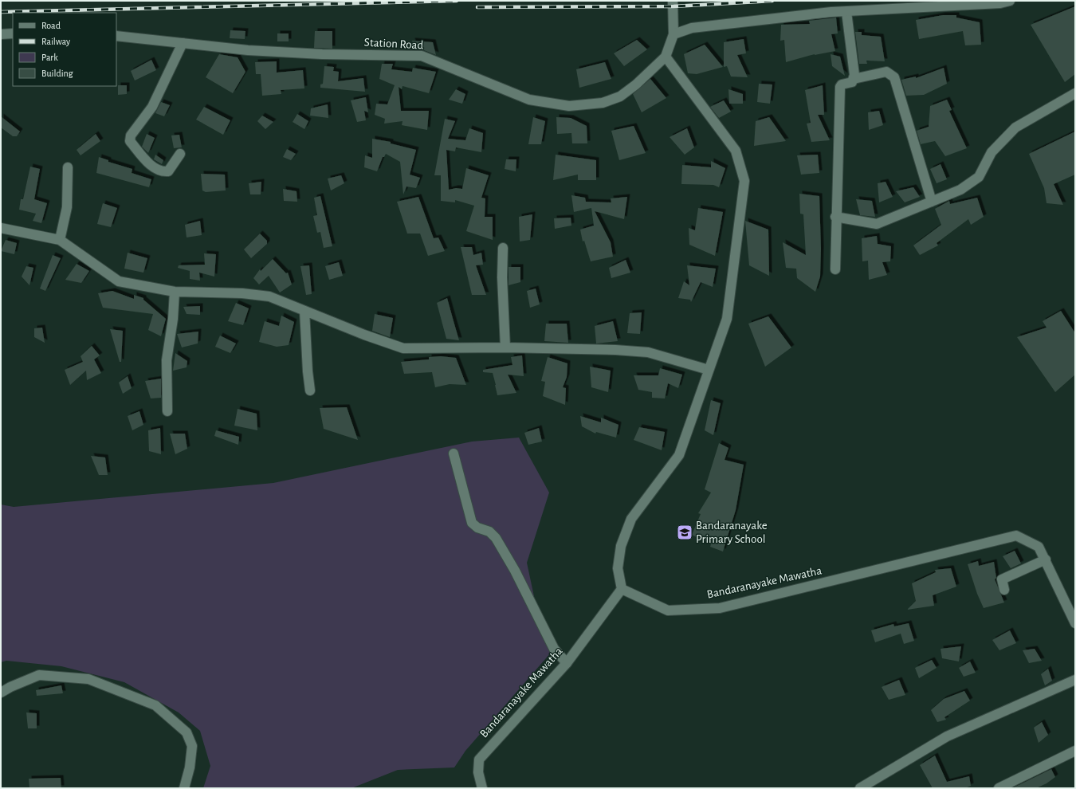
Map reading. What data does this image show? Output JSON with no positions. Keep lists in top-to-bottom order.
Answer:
{
  "streets": {
    "street": ["Station Road", "Bandaranayake Mawatha"]
  },
  "places": {
    "school or university": ["Bandaranayake Primary School"]
  },
  "legend": [
    "Road",
    "Railway",
    "Park",
    "Building"
  ]
}
